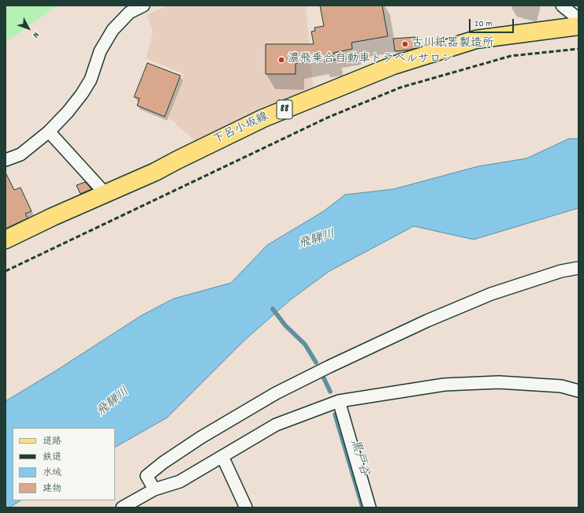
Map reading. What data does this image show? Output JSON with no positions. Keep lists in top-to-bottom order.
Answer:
{
  "streets": {
    "main road": ["88", "下呂小坂線"]
  },
  "water": ["飛騨川", "黒戸谷"],
  "places": ["古川紙器製造所", "濃飛乗合自動車トラベルサロン"],
  "legend": [
    "道路",
    "鉄道",
    "水域",
    "建物"
  ],
  "scale_bar": "20 m",
  "north": "bottom right"
}
